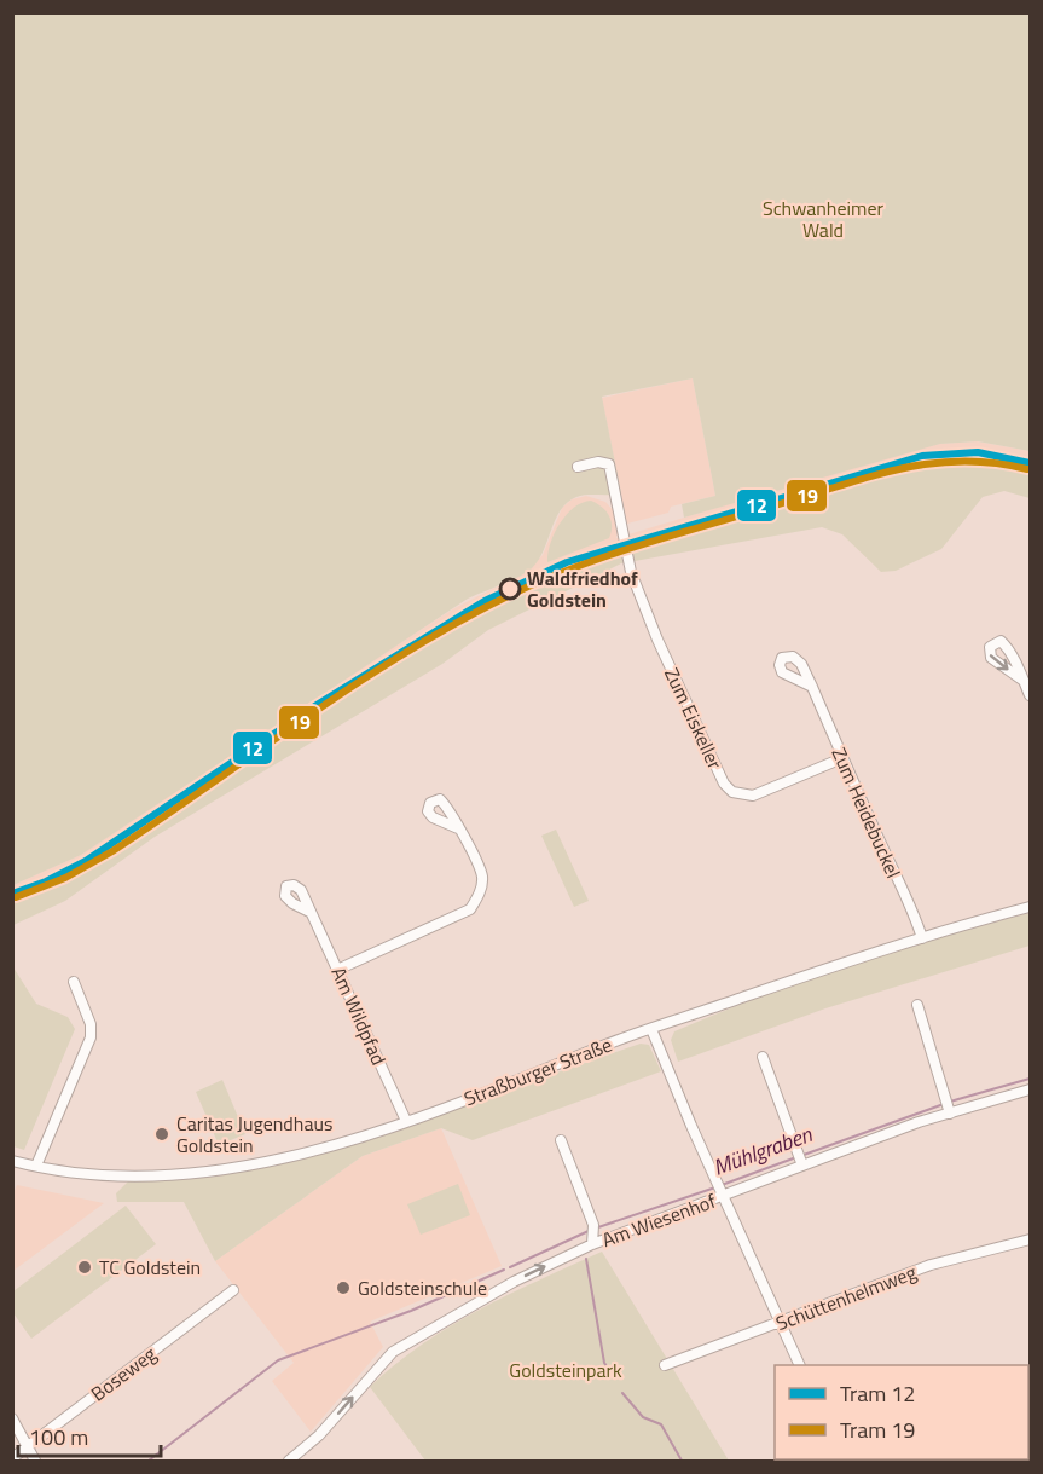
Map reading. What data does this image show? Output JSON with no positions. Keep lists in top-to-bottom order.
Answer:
{
  "streets": {
    "street": [
      "Zum Eiskeller",
      "Zum Heidebuckel",
      "Am Wildpfad",
      "Straßburger Straße",
      "Am Wiesenhof",
      "Schüttenhelmweg",
      "Boseweg"
    ]
  },
  "crossings": [
    ["Zum Eiskeller", "Zum Heidebuckel"],
    ["Zum Heidebuckel", "Straßburger Straße"],
    ["Am Wildpfad", "Straßburger Straße"]
  ],
  "one_way": ["Am Wiesenhof"],
  "water": ["Mühlgraben"],
  "parks": ["Schwanheimer Wald", "Goldsteinpark"],
  "places": [
    "Waldfriedhof Goldstein",
    "Caritas Jugendhaus Goldstein",
    "TC Goldstein",
    "Goldsteinschule"
  ],
  "lines": ["tram line 12", "tram line 19"],
  "legend": ["Tram 12", "Tram 19"],
  "scale_bar": "100 m"
}
